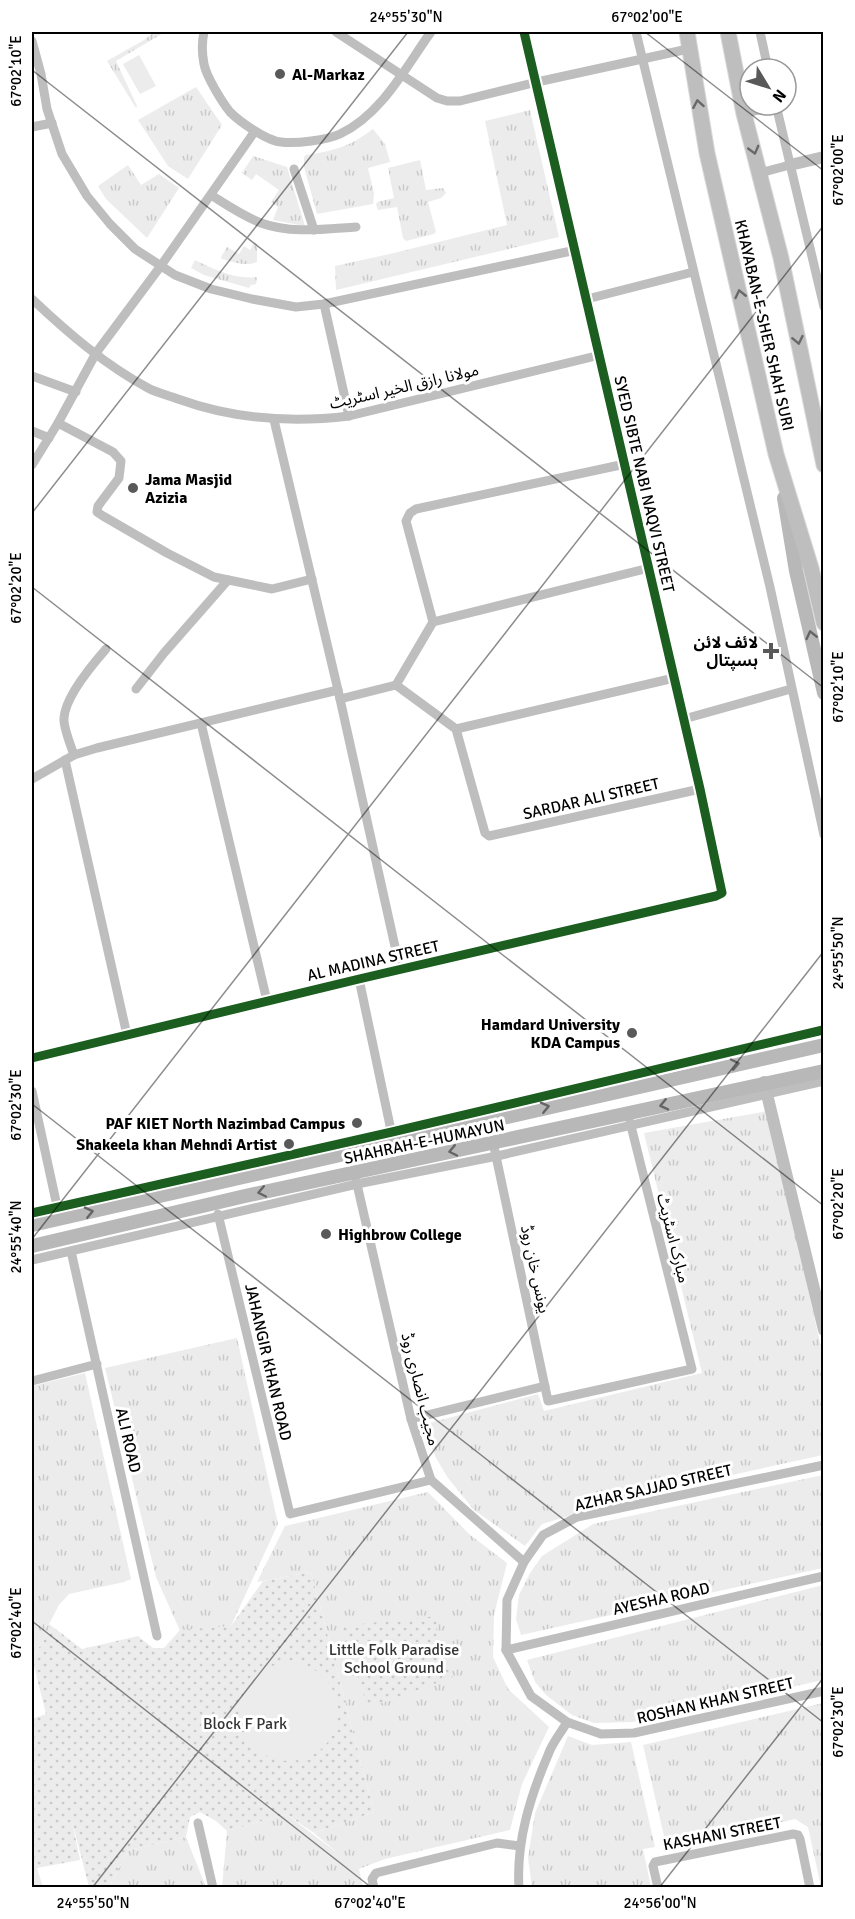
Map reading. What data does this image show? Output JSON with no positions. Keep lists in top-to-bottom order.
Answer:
{
  "streets": {
    "main road": ["KHAYABAN-E-SHER SHAH SURI", "SHAHRAH-E-HUMAYUN"],
    "street": [
      "مولانا رازق الخیر اسٹریٹ",
      "SYED SIBTE NABI NAQVI STREET",
      "SARDAR ALI STREET",
      "AL MADINA STREET",
      "مبارک اسٹریٹ",
      "یونس خان روڈ",
      "JAHANGIR KHAN ROAD",
      "مجیب انصاری روڈ",
      "ALI ROAD",
      "AZHAR SAJJAD STREET",
      "AYESHA ROAD",
      "ROSHAN KHAN STREET",
      "KASHANI STREET"
    ]
  },
  "crossings": [
    ["مولانا رازق الخیر اسٹریٹ", "SYED SIBTE NABI NAQVI STREET"],
    ["SYED SIBTE NABI NAQVI STREET", "SARDAR ALI STREET"],
    ["SYED SIBTE NABI NAQVI STREET", "AL MADINA STREET"],
    ["SHAHRAH-E-HUMAYUN", "مبارک اسٹریٹ"],
    ["SHAHRAH-E-HUMAYUN", "یونس خان روڈ"],
    ["SHAHRAH-E-HUMAYUN", "JAHANGIR KHAN ROAD"],
    ["SHAHRAH-E-HUMAYUN", "مجیب انصاری روڈ"],
    ["مبارک اسٹریٹ", "یونس خان روڈ"],
    ["JAHANGIR KHAN ROAD", "مجیب انصاری روڈ"],
    ["AZHAR SAJJAD STREET", "AYESHA ROAD"],
    ["AZHAR SAJJAD STREET", "ROSHAN KHAN STREET"],
    ["AYESHA ROAD", "ROSHAN KHAN STREET"]
  ],
  "parks": ["Little Folk Paradise School Ground", "Block F Park"],
  "places": {
    "other": [
      "Al-Markaz",
      "Jama Masjid Azizia",
      "Hamdard University KDA Campus",
      "PAF KIET North Nazimbad Campus",
      "Shakeela khan Mehndi Artist",
      "Highbrow College"
    ],
    "health": ["لائف لائن ہسپتال"]
  },
  "north": "bottom right",
  "coordinates": [
    "24°55'30\"N",
    "67°02'00\"E",
    "67°02'10\"E",
    "67°02'20\"E",
    "24°55'50\"N",
    "67°02'30\"E",
    "24°55'40\"N",
    "67°02'40\"E",
    "24°56'00\"N"
  ]
}
